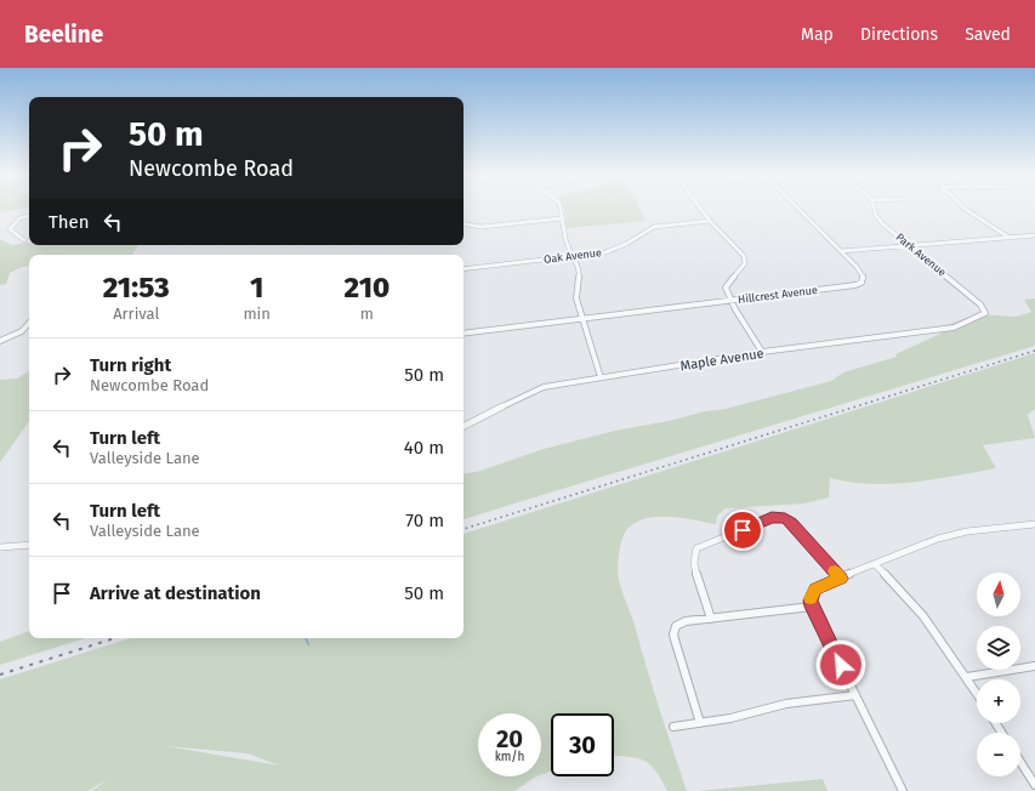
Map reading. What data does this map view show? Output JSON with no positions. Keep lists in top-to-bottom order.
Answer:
{
  "streets": {
    "street": [
      "Park Avenue",
      "Oak Avenue",
      "Hillcrest Avenue",
      "Maple Avenue"
    ]
  },
  "crossings": [
    ["Park Avenue", "Maple Avenue"]
  ],
  "north": "top",
  "page": {
    "header": "Beeline",
    "nav": ["Map", "Directions", "Saved"],
    "turn": ["50 m", "Newcombe Road"],
    "then": "Then",
    "eta": [
      "21:53",
      "Arrival",
      "1",
      "min",
      "210",
      "m"
    ],
    "list": [
      {
        "name": "Turn right",
        "note": "Newcombe Road",
        "value": "50 m"
      },
      {
        "name": "Turn left",
        "note": "Valleyside Lane",
        "value": "40 m"
      },
      {
        "name": "Turn left",
        "note": "Valleyside Lane",
        "value": "70 m"
      },
      {
        "name": "Arrive at destination",
        "value": "50 m"
      }
    ],
    "map_buttons": ["+", "−"],
    "speed": "20 km/h",
    "limit": "30"
  }
}
